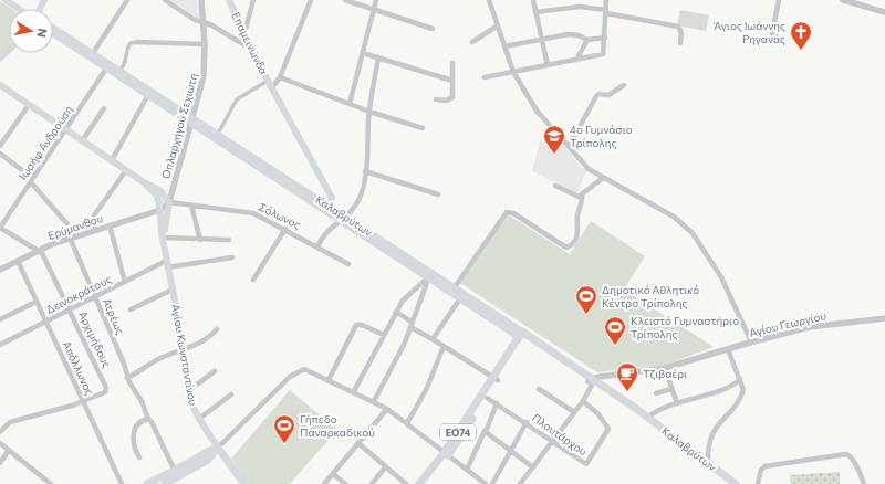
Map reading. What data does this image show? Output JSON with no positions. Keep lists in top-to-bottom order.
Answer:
{
  "streets": {
    "main road": [
      "Επαμεινώνδα",
      "Καλαβρύτων",
      "Αγίου Κωνσταντίνου",
      "ΕΟ74"
    ],
    "street": [
      "Οπλαρχηγού Σεχιώτη",
      "Ιωσήφ Ανδρούση",
      "Σόλωνος",
      "Ερύμανθου",
      "Δεινοκράτους",
      "Ατρέως",
      "Αγίου Γεωργίου",
      "Αρχιμήδους",
      "Απόλλωνος",
      "Πλουτάρχου"
    ]
  },
  "crossings": [
    ["Επαμεινώνδα", "Καλαβρύτων"],
    ["Οπλαρχηγού Σεχιώτη", "Σόλωνος"],
    ["Οπλαρχηγού Σεχιώτη", "Καλαβρύτων"],
    ["Οπλαρχηγού Σεχιώτη", "Αγίου Κωνσταντίνου"],
    ["Ιωσήφ Ανδρούση", "Καλαβρύτων"],
    ["Ιωσήφ Ανδρούση", "Ατρέως"],
    ["Ιωσήφ Ανδρούση", "Αγίου Κωνσταντίνου"],
    ["Σόλωνος", "Αγίου Κωνσταντίνου"],
    ["Καλαβρύτων", "Αγίου Γεωργίου"],
    ["Καλαβρύτων", "ΕΟ74"],
    ["Ερύμανθου", "Ατρέως"],
    ["Ερύμανθου", "Αρχιμήδους"],
    ["Ερύμανθου", "Αγίου Κωνσταντίνου"],
    ["Ερύμανθου", "Απόλλωνος"],
    ["Δεινοκράτους", "Ατρέως"],
    ["Δεινοκράτους", "Αρχιμήδους"],
    ["Δεινοκράτους", "Αγίου Κωνσταντίνου"],
    ["Δεινοκράτους", "Απόλλωνος"],
    ["Αρχιμήδους", "Απόλλωνος"],
    ["ΕΟ74", "Πλουτάρχου"]
  ],
  "places": {
    "church": ["Άγιος Ιωάννης Ρηγανάς"],
    "school or university": ["4ο Γυμνάσιο Τρίπολης"],
    "sports": ["Δημοτικό Αθλητικό Κέντρο Τρίπολης", "Κλειστό Γυμναστήριο Τρίπολης", "Γήπεδο Παναρκαδικού"],
    "cafe": ["Τζιβαέρι"]
  },
  "north": "right"
}
